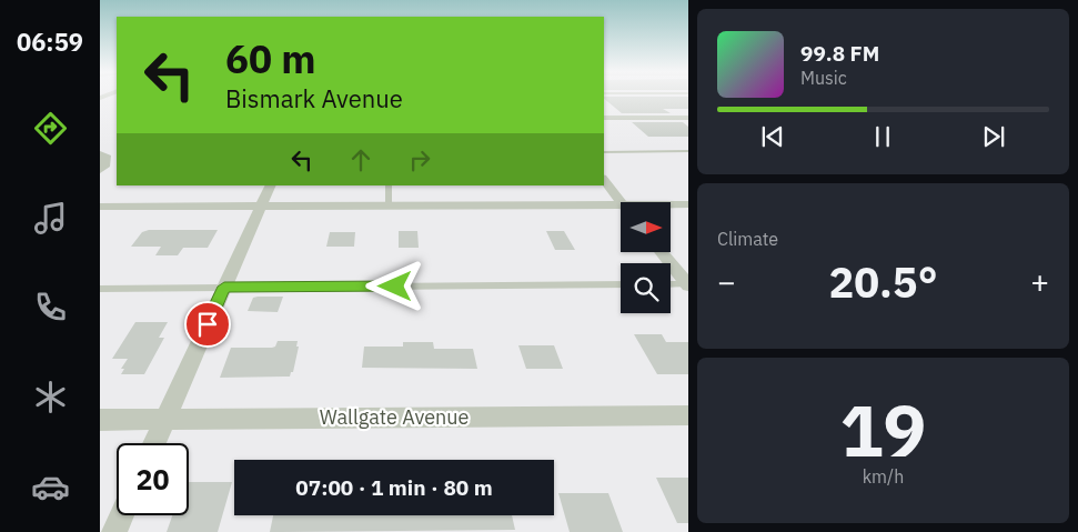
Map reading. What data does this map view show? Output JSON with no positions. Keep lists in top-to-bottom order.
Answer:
{
  "streets": {
    "street": ["Wallgate Avenue"]
  },
  "north": "right",
  "page": {
    "tabs": "06:59",
    "turn": ["60 m", "Bismark Avenue"],
    "song": ["99.8 FM", "Music"],
    "tile": [
      "Climate",
      ["19", "km/h"]
    ],
    "heat": ["−", "20.5°", "+"],
    "limit": "20",
    "trip": "07:00 · 1 min · 80 m"
  }
}
